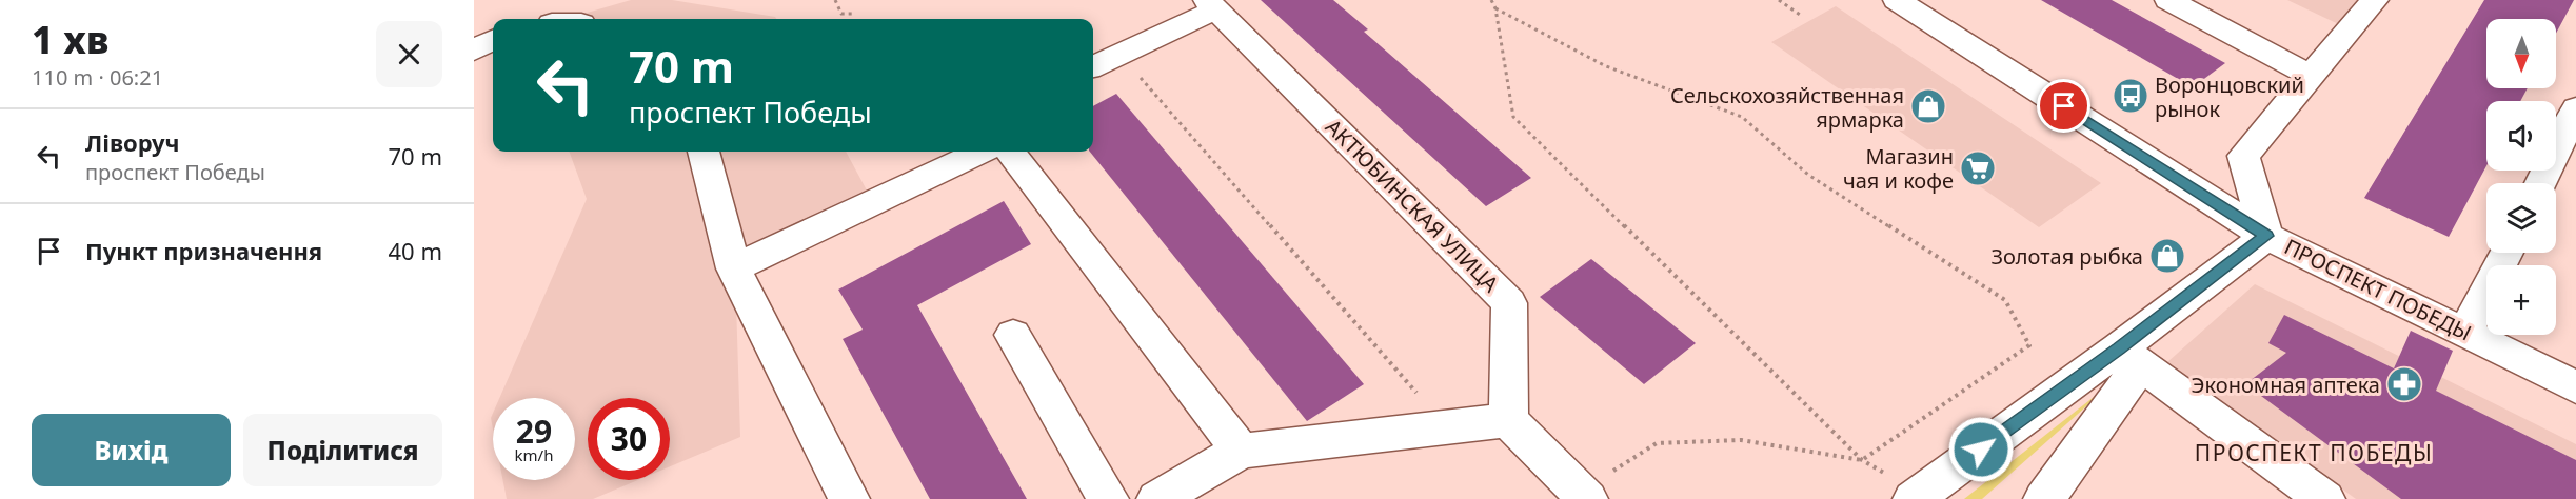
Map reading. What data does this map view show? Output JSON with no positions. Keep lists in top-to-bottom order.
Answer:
{
  "streets": {
    "street": ["АКТЮБИНСКАЯ УЛИЦА", "ПРОСПЕКТ ПОБЕДЫ"]
  },
  "districts": ["ПРОСПЕКТ ПОБЕДЫ"],
  "places": {
    "bus stop": ["Воронцовский рынок"],
    "shop": ["Сельскохозяйственная ярмарка", "Золотая рыбка"],
    "supermarket": ["Магазин чая и кофе"],
    "pharmacy": ["Экономная аптека"]
  },
  "north": "bottom",
  "page": {
    "heading": ["1 хв", "110 m · 06:21"],
    "map_buttons": "+",
    "turn": ["70 m", "проспект Победы"],
    "list": [
      {
        "name": "Ліворуч",
        "note": "проспект Победы",
        "value": "70 m"
      },
      {
        "name": "Пункт призначення",
        "value": "40 m"
      }
    ],
    "speed": "29 km/h",
    "limit": "30",
    "buttons": ["Вихід", "Поділитися"]
  }
}
